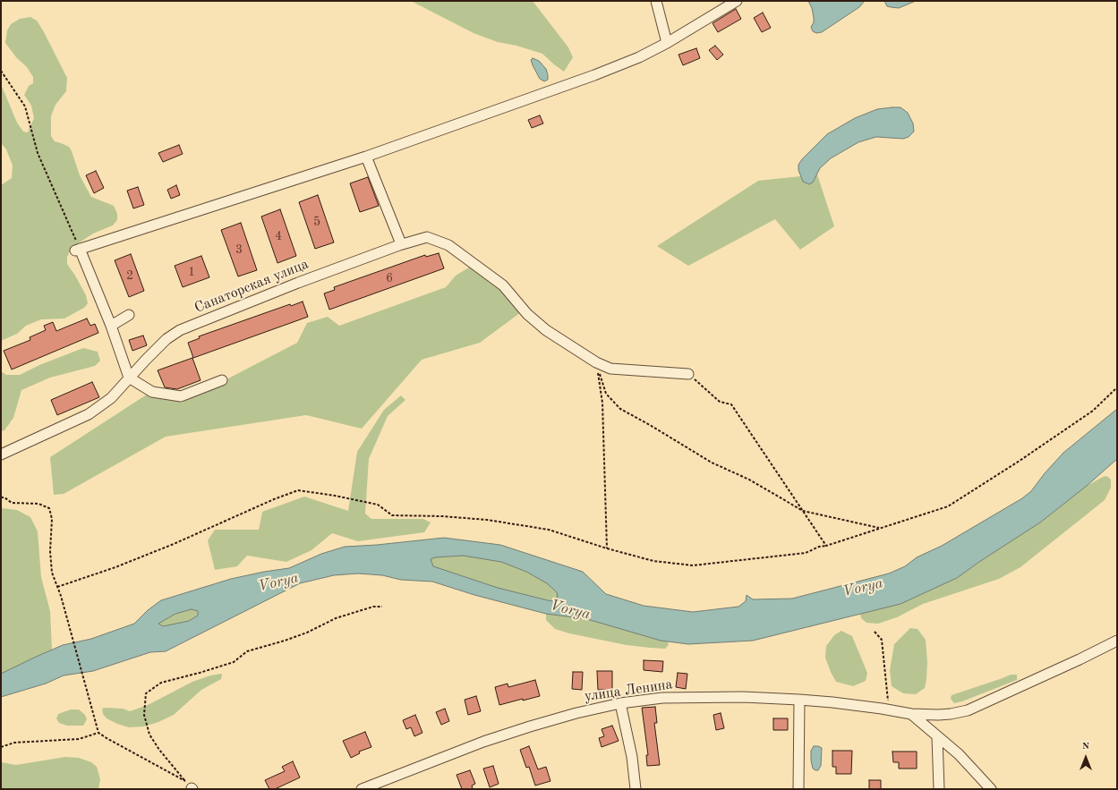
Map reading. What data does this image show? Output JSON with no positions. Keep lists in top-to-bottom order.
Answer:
{
  "streets": {
    "street": ["Санаторская улица", "улица Ленина"]
  },
  "water": ["Vorya"],
  "house_numbers": [
    "5",
    "4",
    "3",
    "1",
    "2",
    "6"
  ],
  "north": "top"
}
